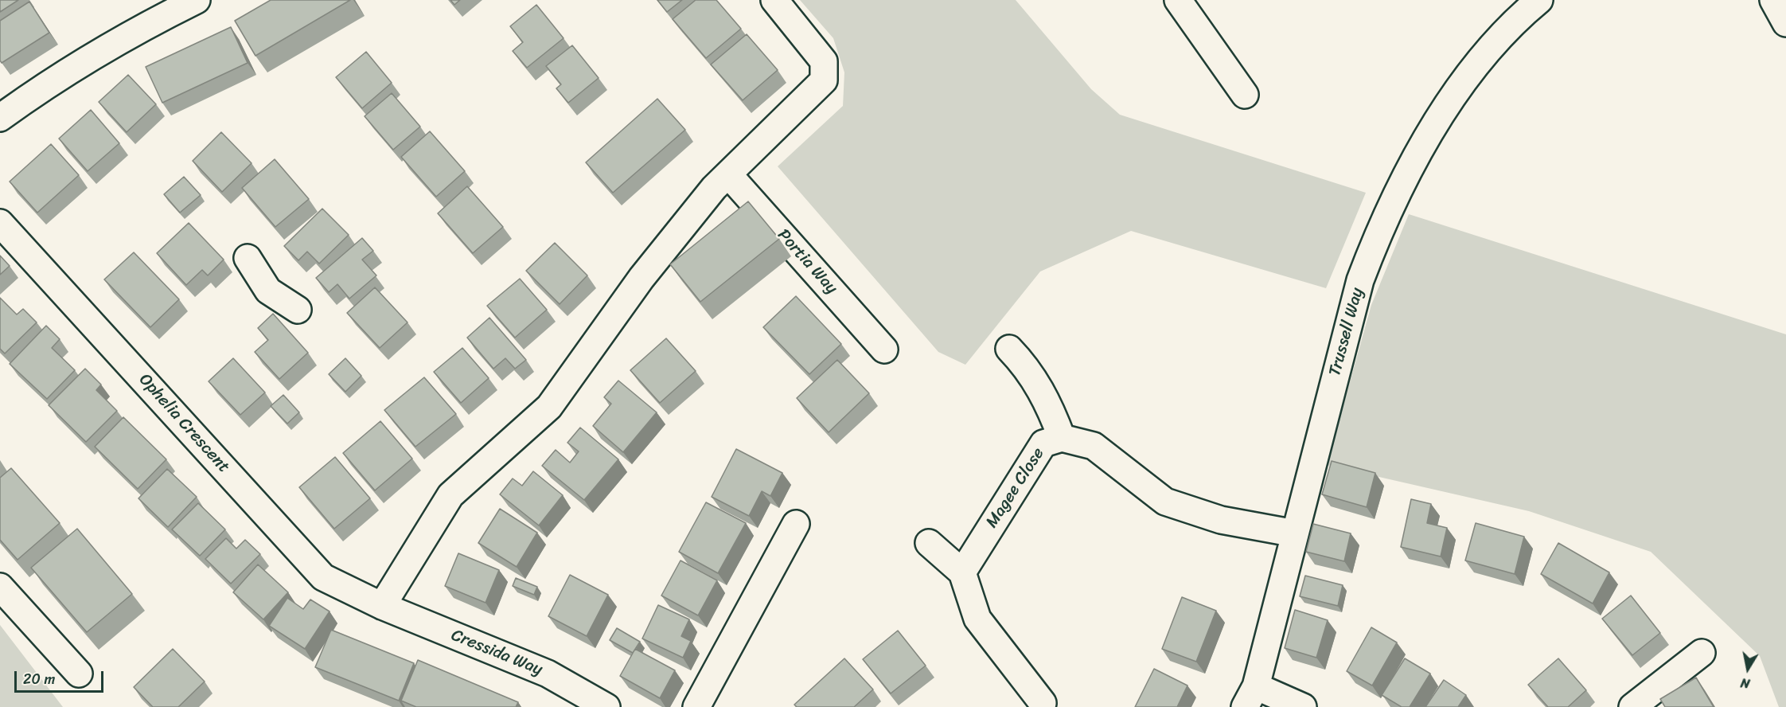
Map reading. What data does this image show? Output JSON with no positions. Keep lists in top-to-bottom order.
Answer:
{
  "streets": {
    "street": [
      "Portia Way",
      "Trussell Way",
      "Ophelia Crescent",
      "Magee Close",
      "Cressida Way"
    ]
  },
  "crossings": [
    ["Trussell Way", "Magee Close"],
    ["Ophelia Crescent", "Cressida Way"]
  ],
  "scale_bar": "20 m",
  "north": "bottom"
}
